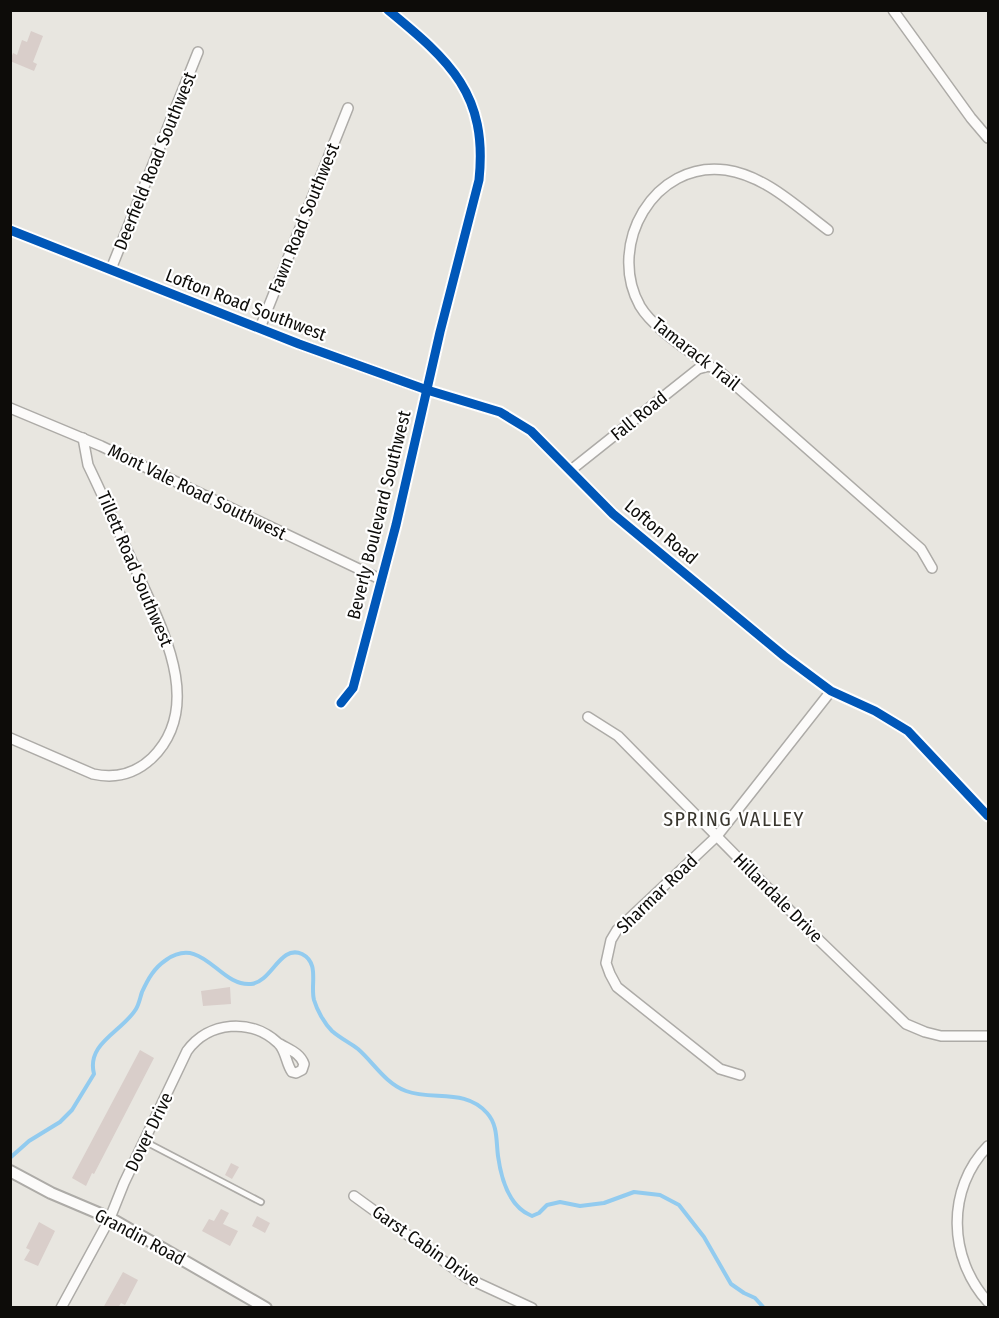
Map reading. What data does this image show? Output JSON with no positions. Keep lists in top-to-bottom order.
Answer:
{
  "streets": {
    "street": [
      "Deerfield Road Southwest",
      "Fawn Road Southwest",
      "Lofton Road Southwest",
      "Tamarack Trail",
      "Fall Road",
      "Mont Vale Road Southwest",
      "Beverly Boulevard Southwest",
      "Lofton Road",
      "Tillett Road Southwest",
      "Sharmar Road",
      "Hillandale Drive",
      "Dover Drive",
      "Grandin Road",
      "Garst Cabin Drive"
    ]
  },
  "crossings": [
    ["Deerfield Road Southwest", "Lofton Road Southwest"],
    ["Fawn Road Southwest", "Lofton Road Southwest"],
    ["Lofton Road Southwest", "Beverly Boulevard Southwest"],
    ["Lofton Road Southwest", "Lofton Road"],
    ["Tamarack Trail", "Fall Road"],
    ["Fall Road", "Lofton Road"],
    ["Mont Vale Road Southwest", "Beverly Boulevard Southwest"],
    ["Mont Vale Road Southwest", "Tillett Road Southwest"],
    ["Lofton Road", "Sharmar Road"],
    ["Sharmar Road", "Hillandale Drive"],
    ["Dover Drive", "Grandin Road"]
  ],
  "districts": ["SPRING VALLEY"]
}
